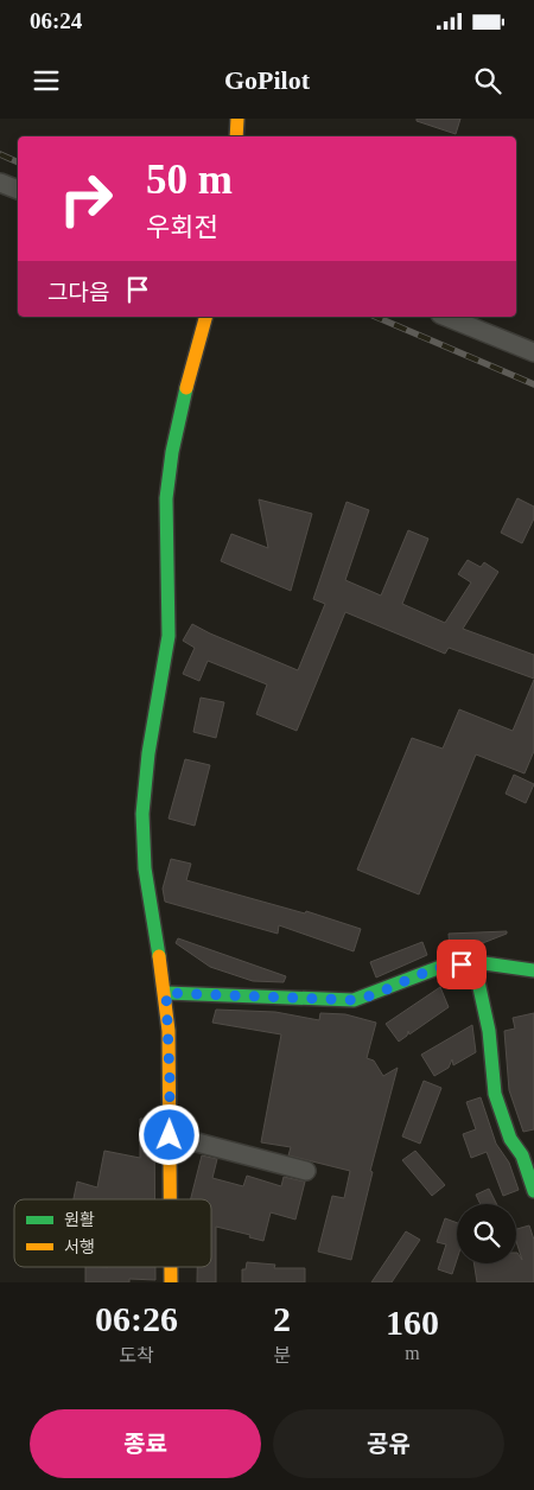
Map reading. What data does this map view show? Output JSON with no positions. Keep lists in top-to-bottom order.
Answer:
{
  "legend": ["원활", "서행"],
  "page": {
    "status": "06:24",
    "header": "GoPilot",
    "turn": ["50 m", "우회전"],
    "then": "그다음",
    "eta": [
      "06:26",
      "도착",
      "2",
      "분",
      "160",
      "m"
    ],
    "buttons": ["종료", "공유"]
  }
}
